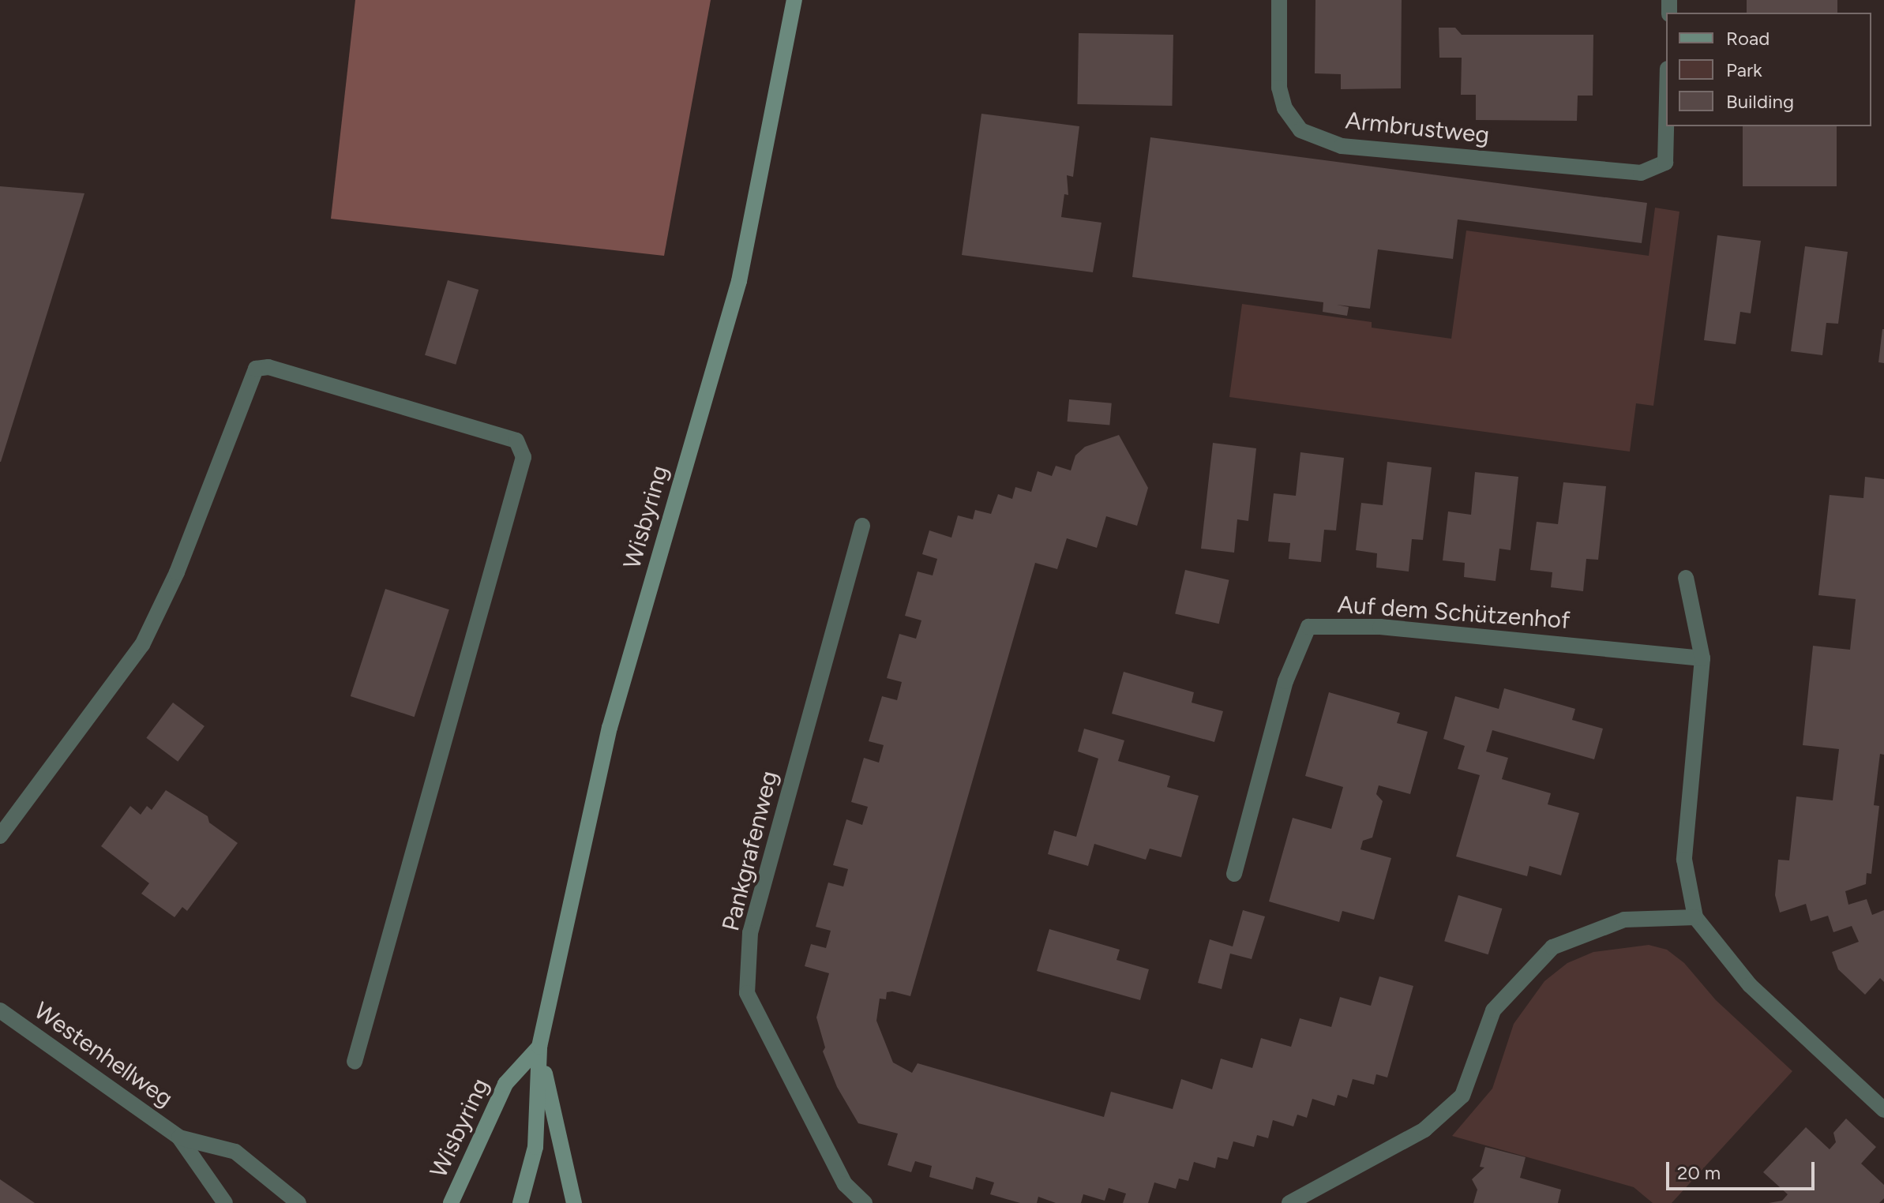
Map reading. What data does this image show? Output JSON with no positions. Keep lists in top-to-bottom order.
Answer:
{
  "streets": {
    "main road": ["Wisbyring"],
    "street": [
      "Armbrustweg",
      "Auf dem Schützenhof",
      "Pankgrafenweg",
      "Westenhellweg"
    ]
  },
  "legend": ["Road", "Park", "Building"],
  "scale_bar": "20 m"
}
